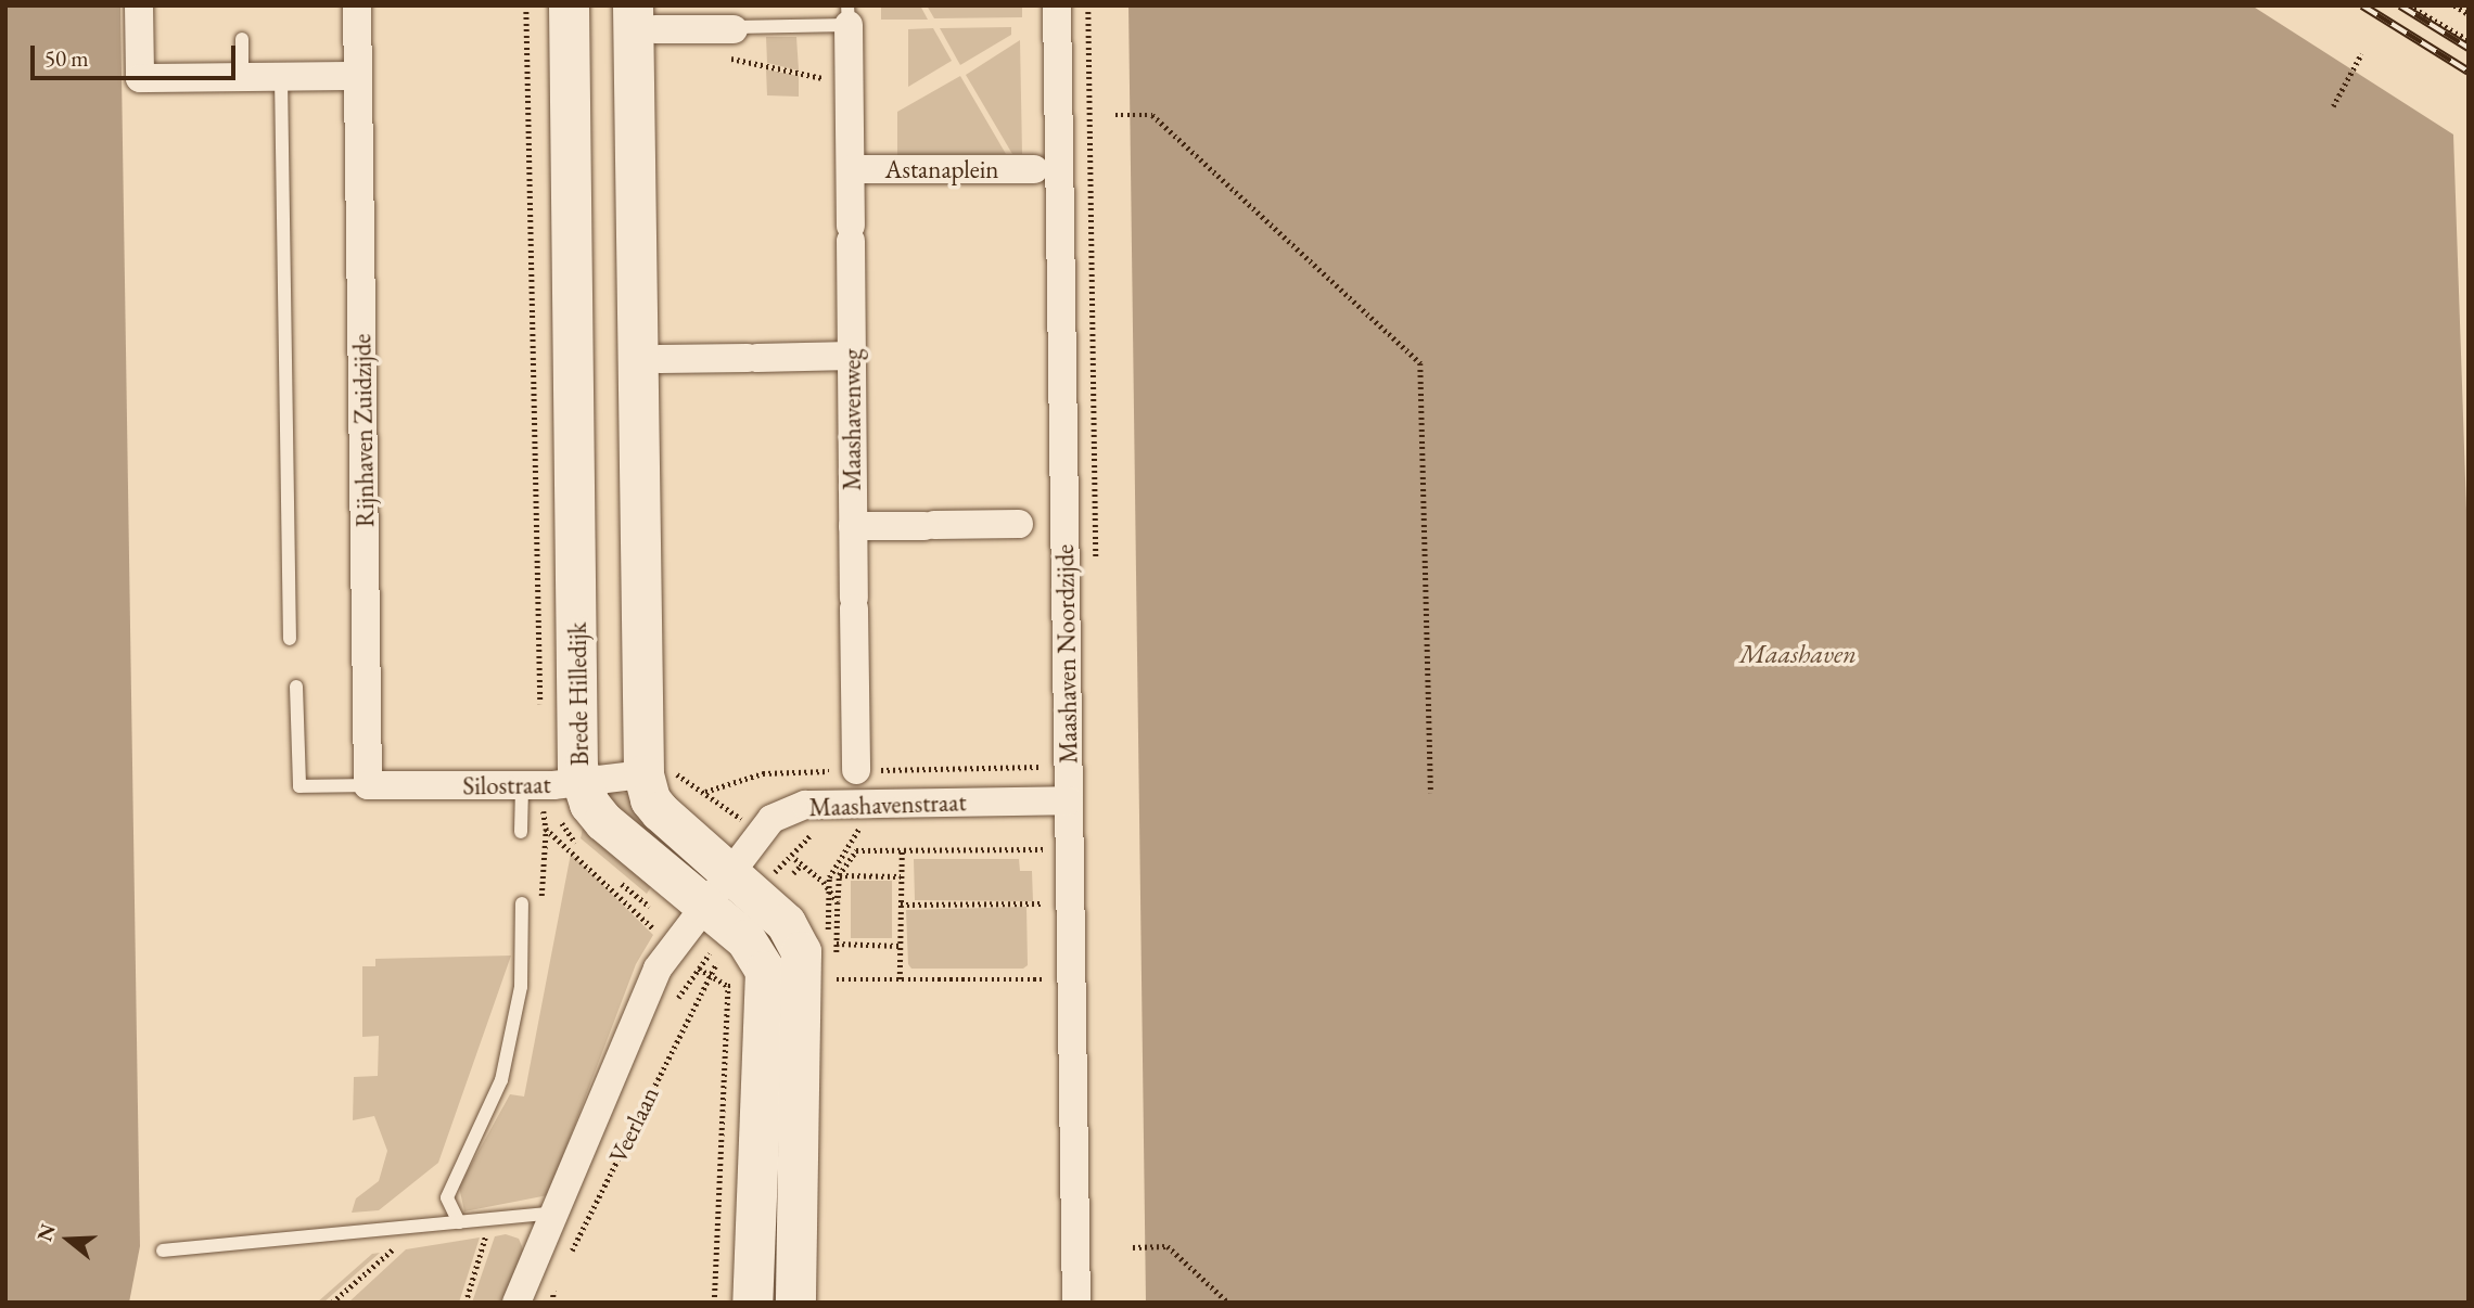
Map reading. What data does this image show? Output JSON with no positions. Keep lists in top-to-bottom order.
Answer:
{
  "streets": {
    "street": [
      "Astanaplein",
      "Maashavenweg",
      "Rijnhaven Zuidzijde",
      "Maashaven Noordzijde",
      "Brede Hilledijk",
      "Silostraat",
      "Maashavenstraat",
      "Veerlaan"
    ]
  },
  "crossings": [
    ["Astanaplein", "Maashavenweg"],
    ["Rijnhaven Zuidzijde", "Silostraat"],
    ["Maashaven Noordzijde", "Maashavenstraat"],
    ["Brede Hilledijk", "Silostraat"],
    ["Brede Hilledijk", "Maashavenstraat"],
    ["Brede Hilledijk", "Veerlaan"],
    ["Maashavenstraat", "Veerlaan"]
  ],
  "water": ["Maashaven"],
  "scale_bar": "50 m",
  "north": "left"
}
